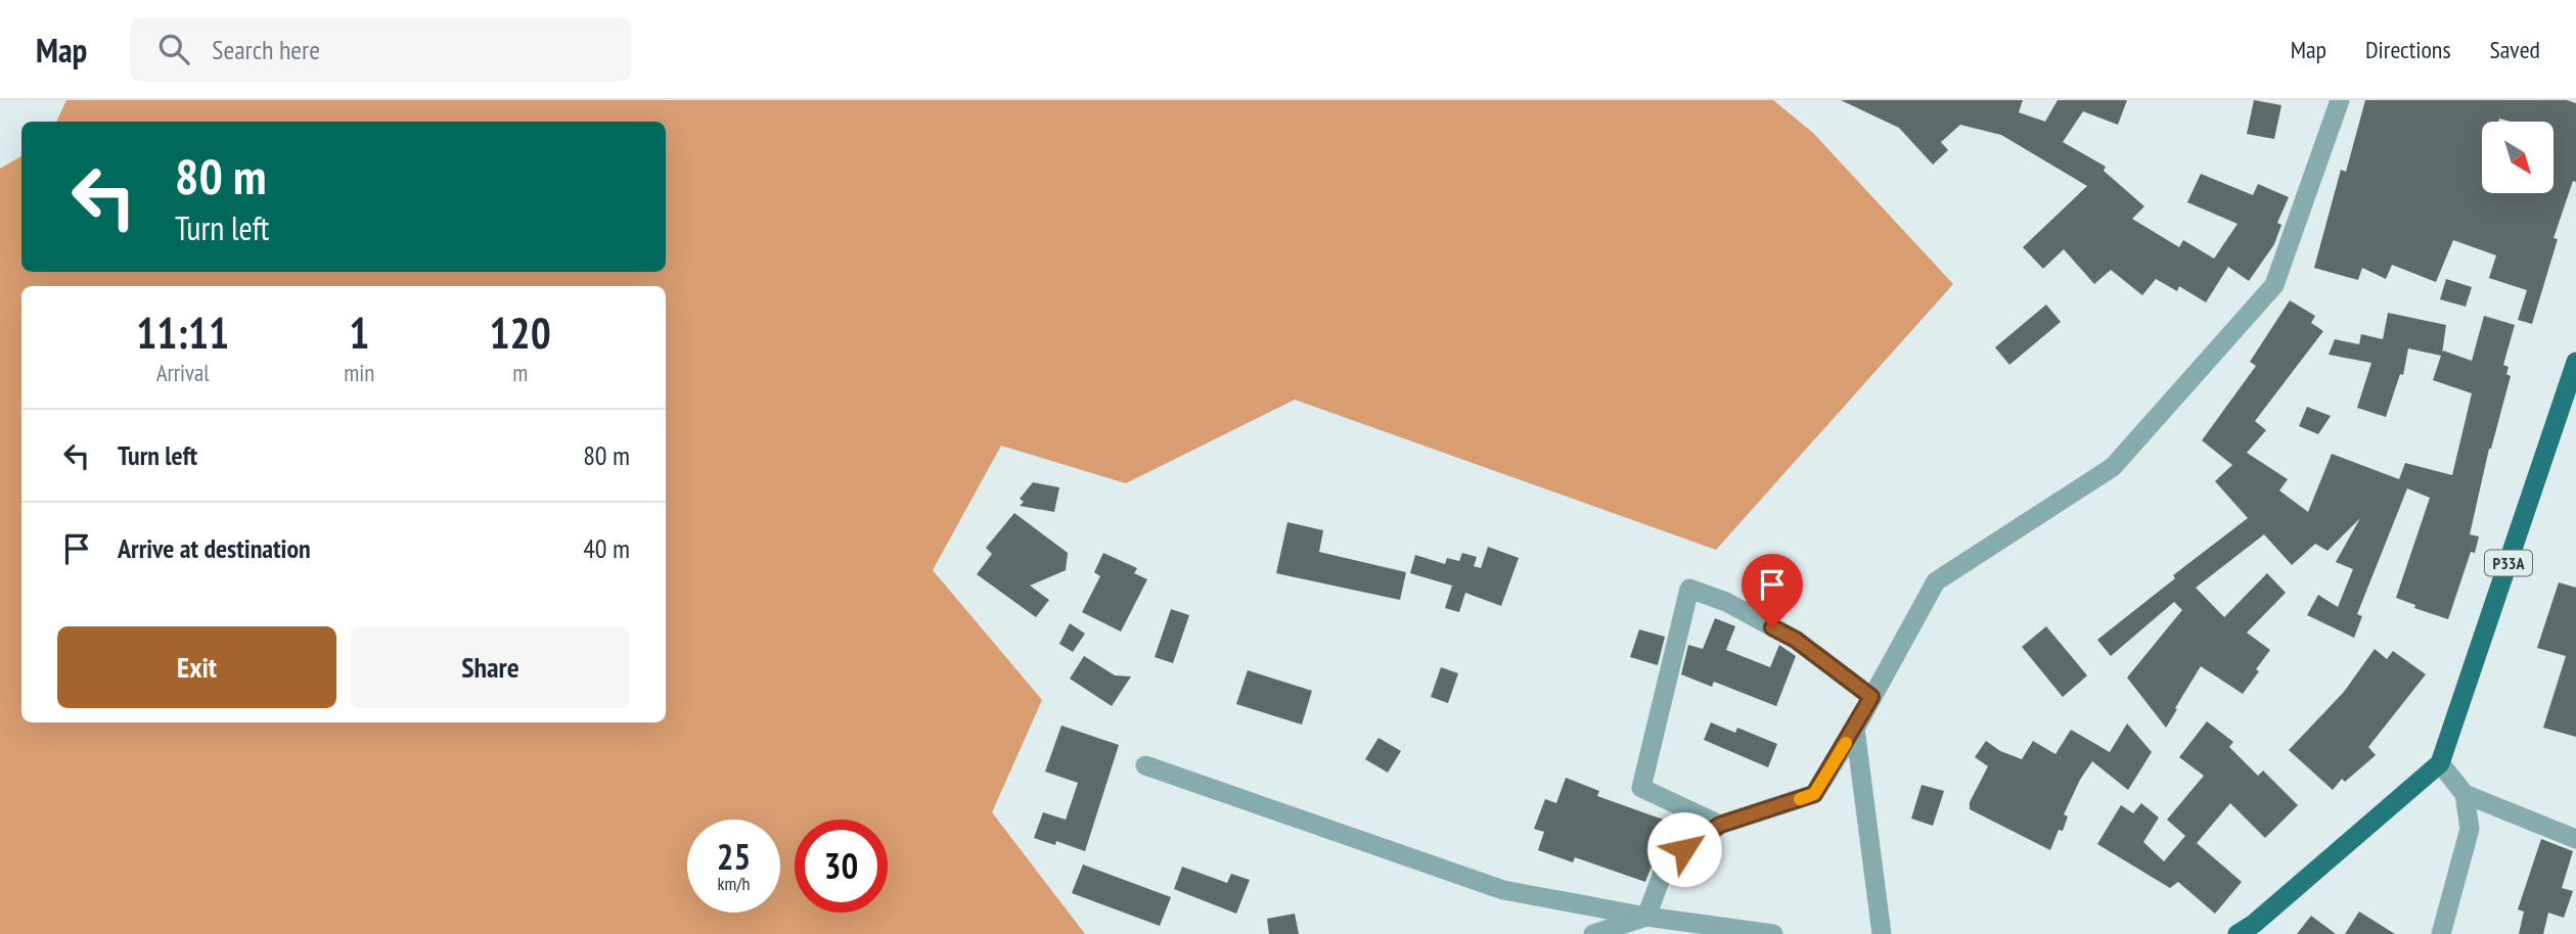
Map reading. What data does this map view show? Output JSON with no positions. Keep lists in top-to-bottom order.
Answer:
{
  "streets": {
    "main road": ["P33A"]
  },
  "north": "bottom right",
  "page": {
    "header": "Map",
    "search": "Search here",
    "nav": ["Map", "Directions", "Saved"],
    "turn": ["80 m", "Turn left"],
    "eta": [
      "11:11",
      "Arrival",
      "1",
      "min",
      "120",
      "m"
    ],
    "list": [
      {
        "name": "Turn left",
        "value": "80 m"
      },
      {
        "name": "Arrive at destination",
        "value": "40 m"
      }
    ],
    "buttons": ["Exit", "Share"],
    "speed": "25 km/h",
    "limit": "30"
  }
}
